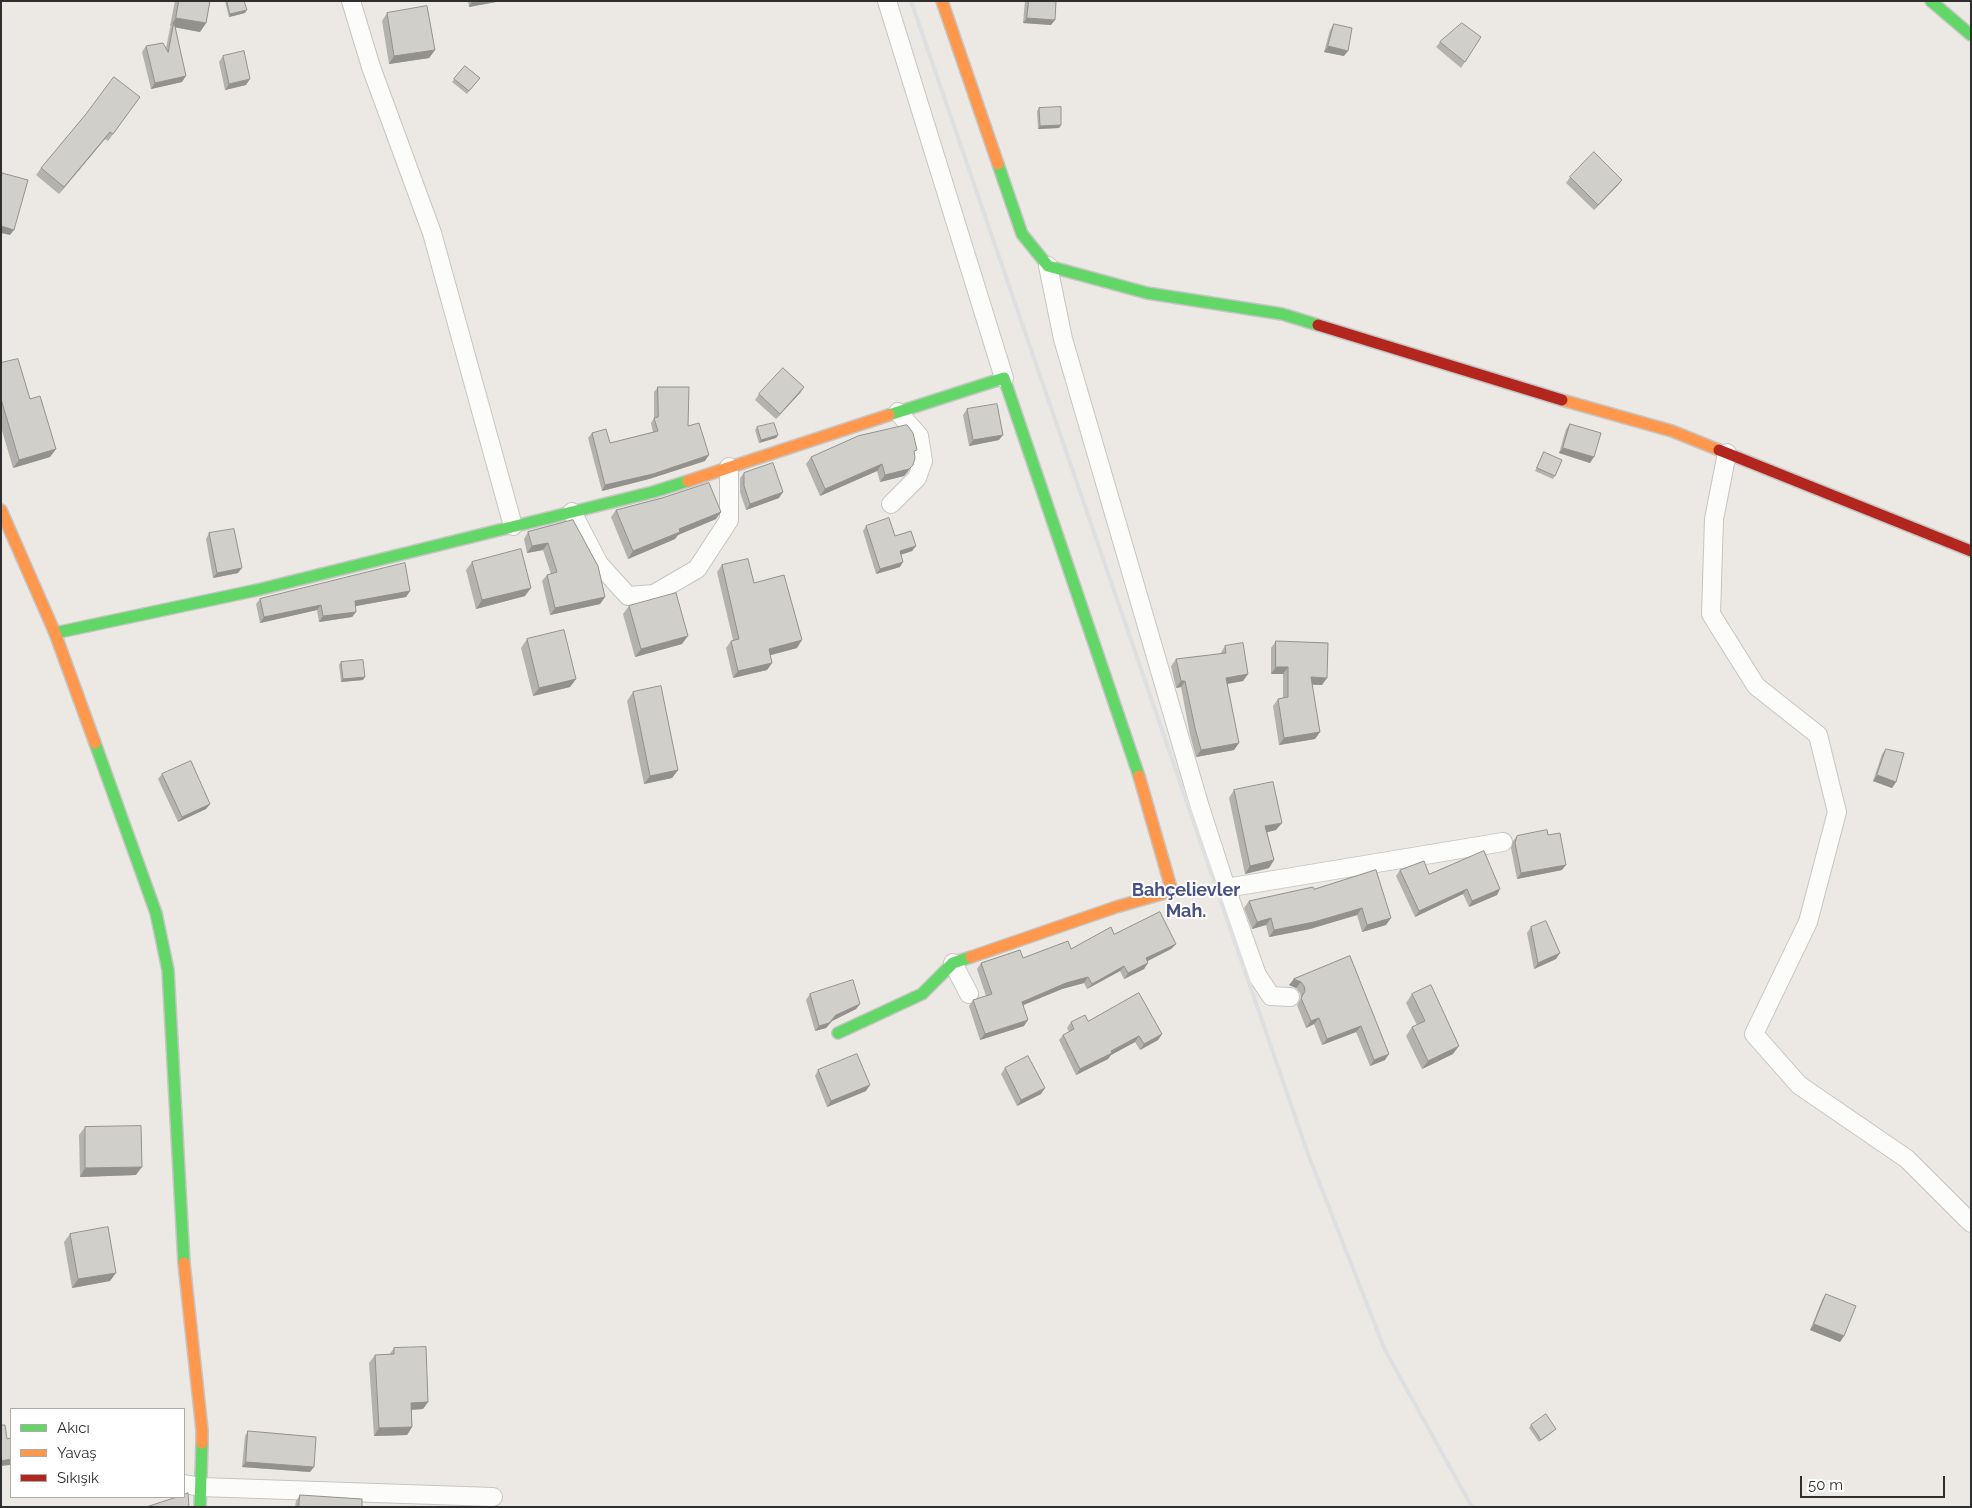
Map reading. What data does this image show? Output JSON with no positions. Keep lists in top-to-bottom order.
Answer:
{
  "districts": ["Bahçelievler Mah."],
  "legend": ["Akıcı", "Yavaş", "Sıkışık"],
  "scale_bar": "50 m"
}
